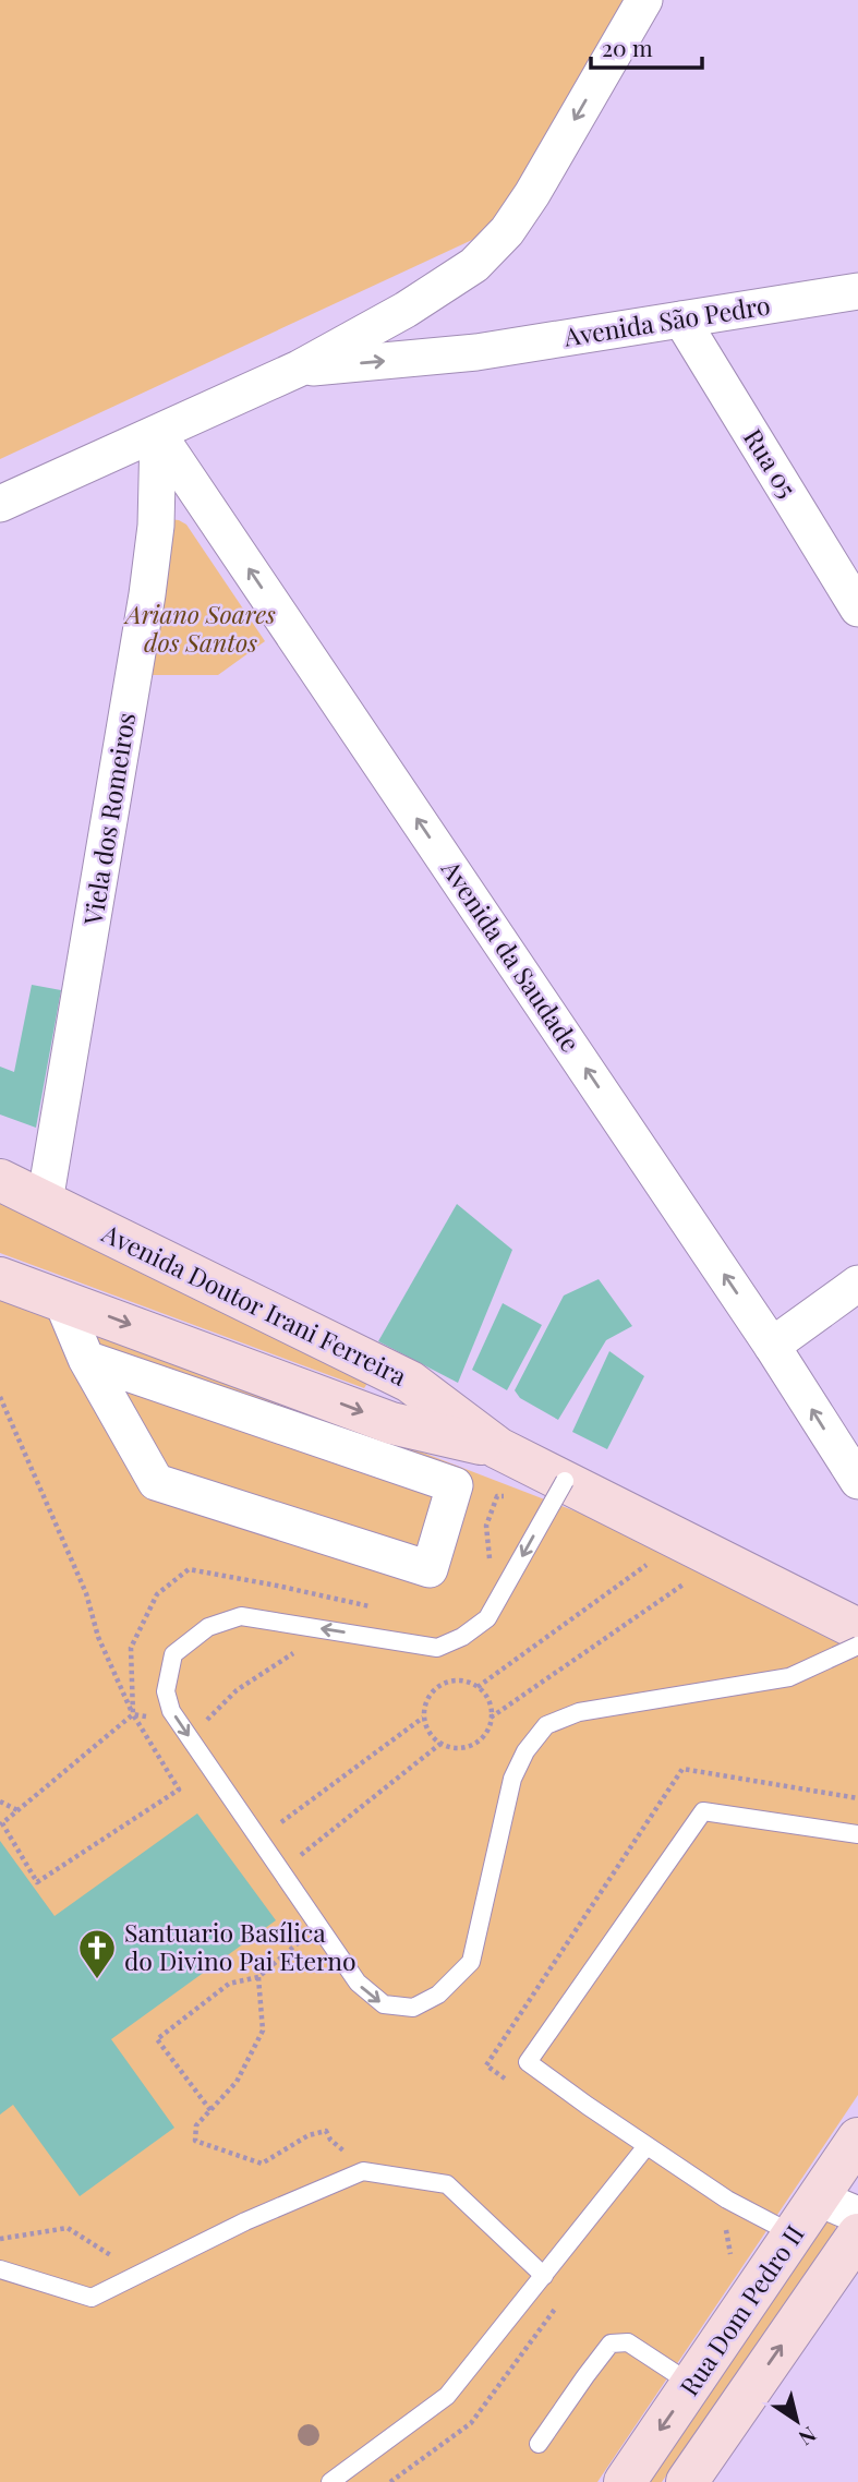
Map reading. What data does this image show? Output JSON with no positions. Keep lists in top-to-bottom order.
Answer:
{
  "streets": {
    "street": [
      "Avenida São Pedro",
      "Rua 05",
      "Viela dos Romeiros",
      "Avenida da Saudade",
      "Avenida Doutor Irani Ferreira",
      "Rua Dom Pedro II"
    ]
  },
  "crossings": [
    ["Avenida São Pedro", "Rua 05"],
    ["Avenida São Pedro", "Viela dos Romeiros"],
    ["Avenida São Pedro", "Avenida da Saudade"],
    ["Viela dos Romeiros", "Avenida da Saudade"],
    ["Viela dos Romeiros", "Avenida Doutor Irani Ferreira"]
  ],
  "one_way": ["Avenida da Saudade"],
  "parks": ["Ariano Soares dos Santos"],
  "places": {
    "church": ["Santuario Basílica do Divino Pai Eterno"]
  },
  "scale_bar": "20 m",
  "north": "bottom right"
}
